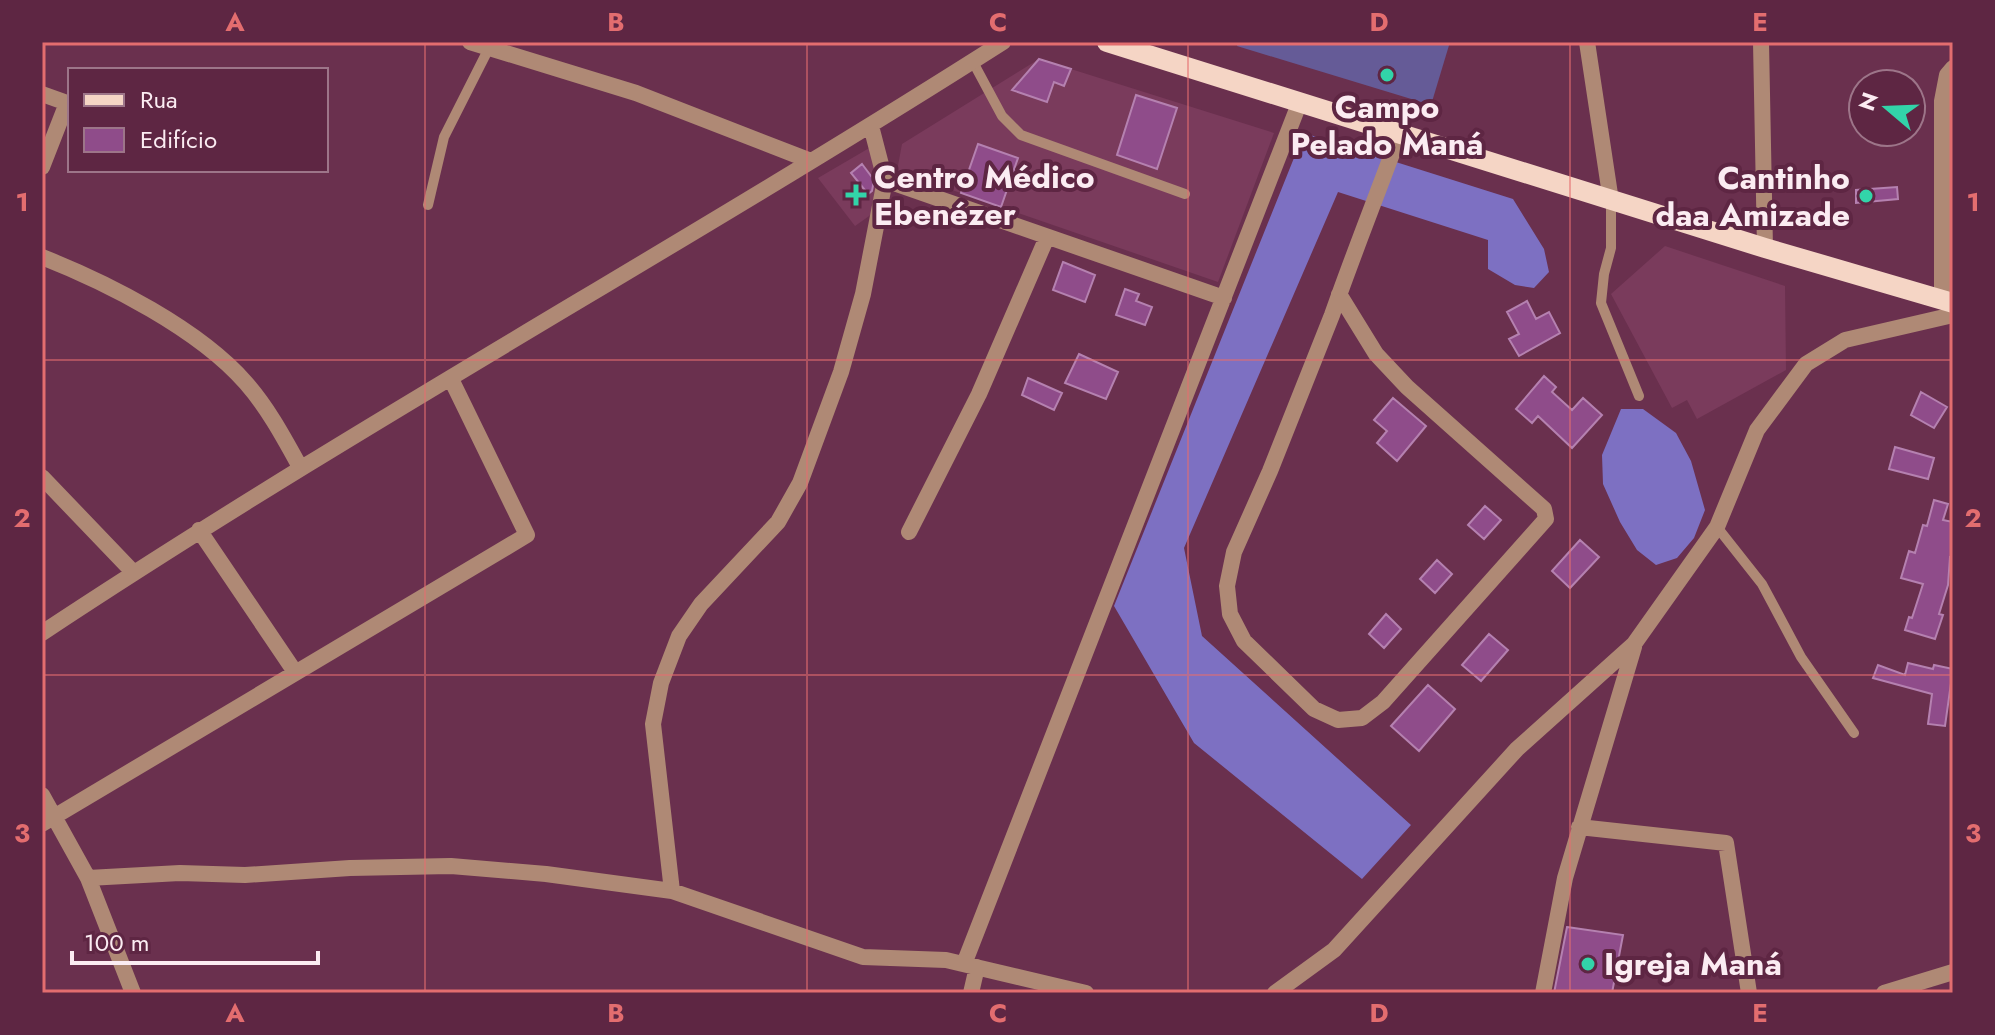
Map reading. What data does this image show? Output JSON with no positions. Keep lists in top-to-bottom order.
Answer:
{
  "places": {
    "other": ["Campo Pelado Maná", "Cantinho daa Amizade", "Igreja Maná"],
    "health": ["Centro Médico Ebenézer"]
  },
  "legend": ["Rua", "Edifício"],
  "scale_bar": "100 m",
  "north": "left",
  "grid": {
    "columns": [
      "A",
      "B",
      "C",
      "D",
      "E"
    ],
    "rows": ["1", "2", "3"]
  }
}
